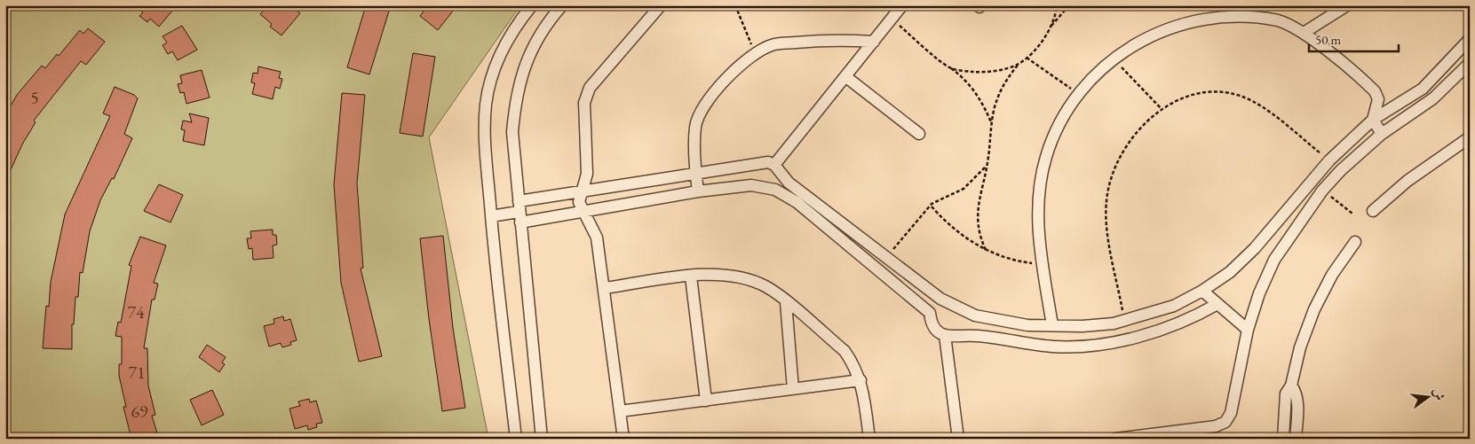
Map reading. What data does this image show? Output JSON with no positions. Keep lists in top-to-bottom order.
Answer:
{
  "house_numbers": [
    "5",
    "74",
    "71",
    "69"
  ],
  "scale_bar": "50 m",
  "north": "right"
}
